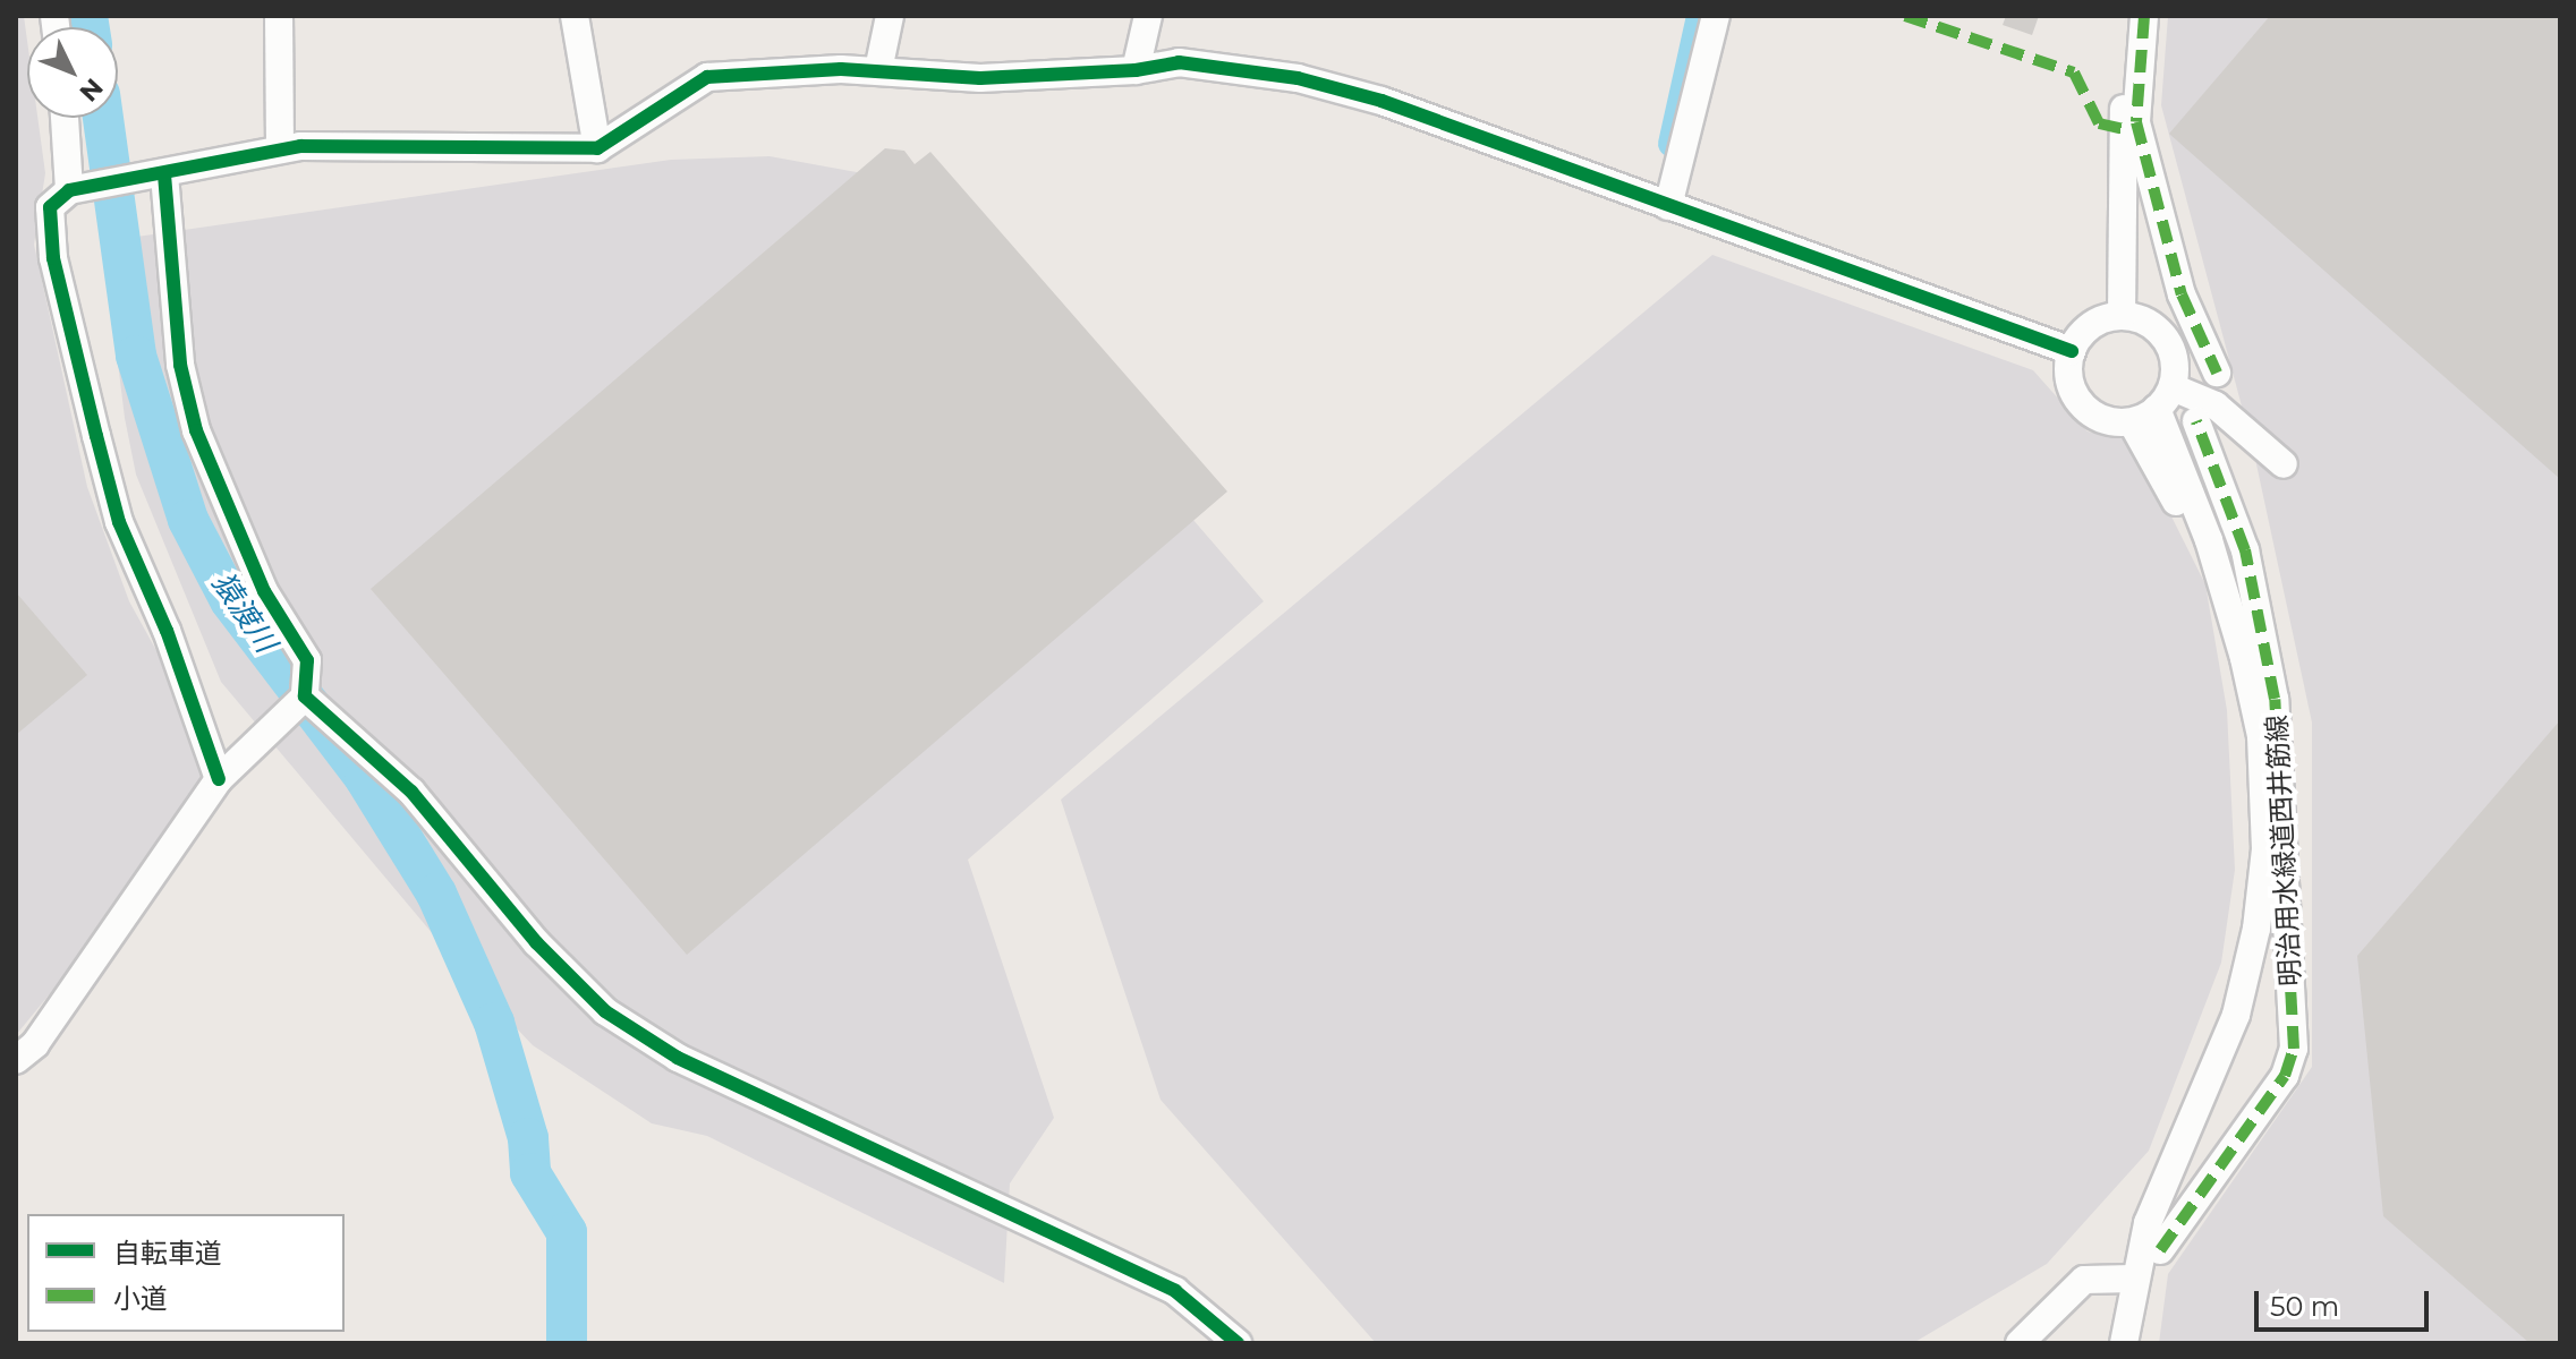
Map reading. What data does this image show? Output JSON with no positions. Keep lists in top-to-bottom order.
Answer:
{
  "streets": {
    "street": ["明治用水緑道西井筋線"]
  },
  "water": ["猿渡川"],
  "legend": ["自転車道", "小道"],
  "scale_bar": "50 m",
  "north": "bottom right"
}
